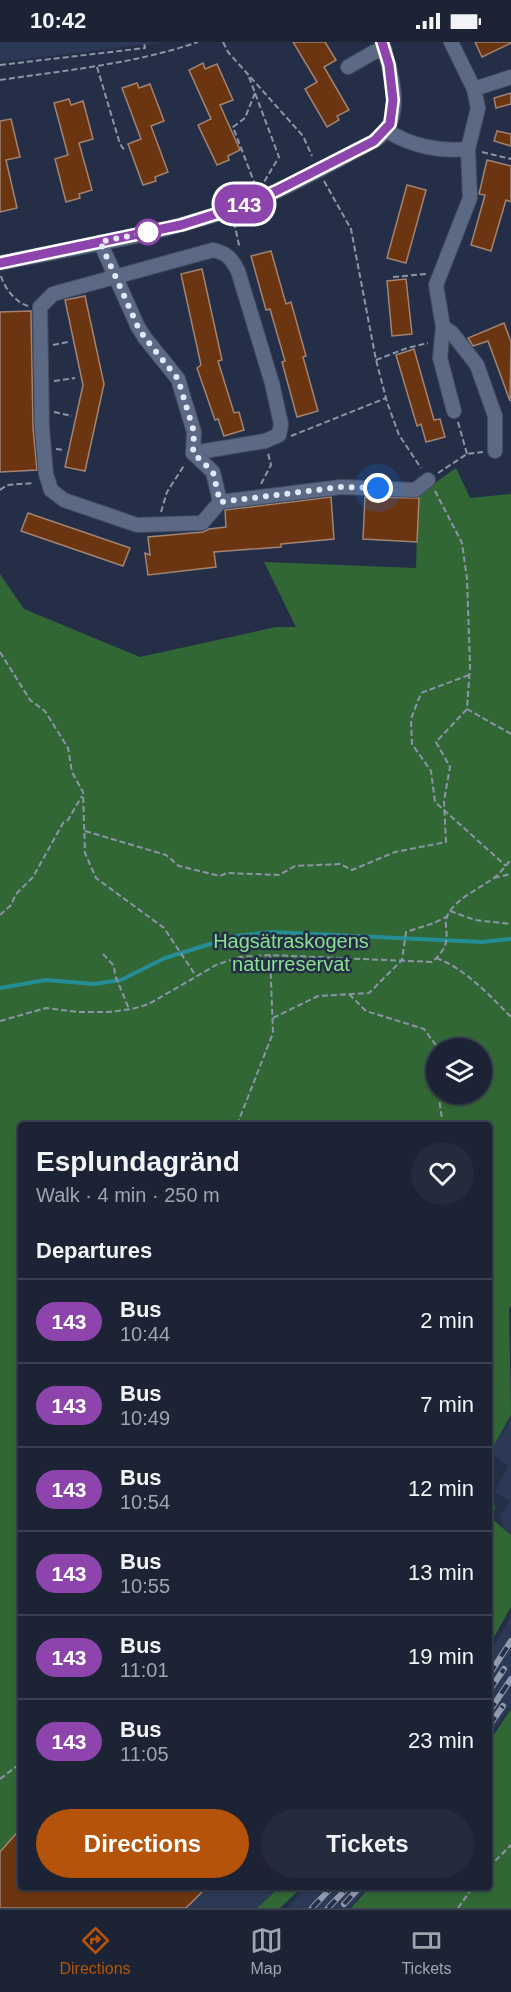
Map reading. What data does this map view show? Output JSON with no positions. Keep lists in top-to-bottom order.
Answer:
{
  "parks": ["Hagsätraskogens naturreservat"],
  "lines": ["bus line 143"],
  "page": {
    "status": "10:42",
    "on_map": "143",
    "heading": [
      ["Esplundagränd", "Walk · 4 min · 250 m"],
      "Departures"
    ],
    "list": [
      {
        "mark": "143",
        "name": "Bus",
        "note": "10:44",
        "value": "2 min"
      },
      {
        "mark": "143",
        "name": "Bus",
        "note": "10:49",
        "value": "7 min"
      },
      {
        "mark": "143",
        "name": "Bus",
        "note": "10:54",
        "value": "12 min"
      },
      {
        "mark": "143",
        "name": "Bus",
        "note": "10:55",
        "value": "13 min"
      },
      {
        "mark": "143",
        "name": "Bus",
        "note": "11:01",
        "value": "19 min"
      },
      {
        "mark": "143",
        "name": "Bus",
        "note": "11:05",
        "value": "23 min"
      }
    ],
    "buttons": ["Directions", "Tickets"],
    "tabs": ["Directions", "Map", "Tickets"]
  }
}
